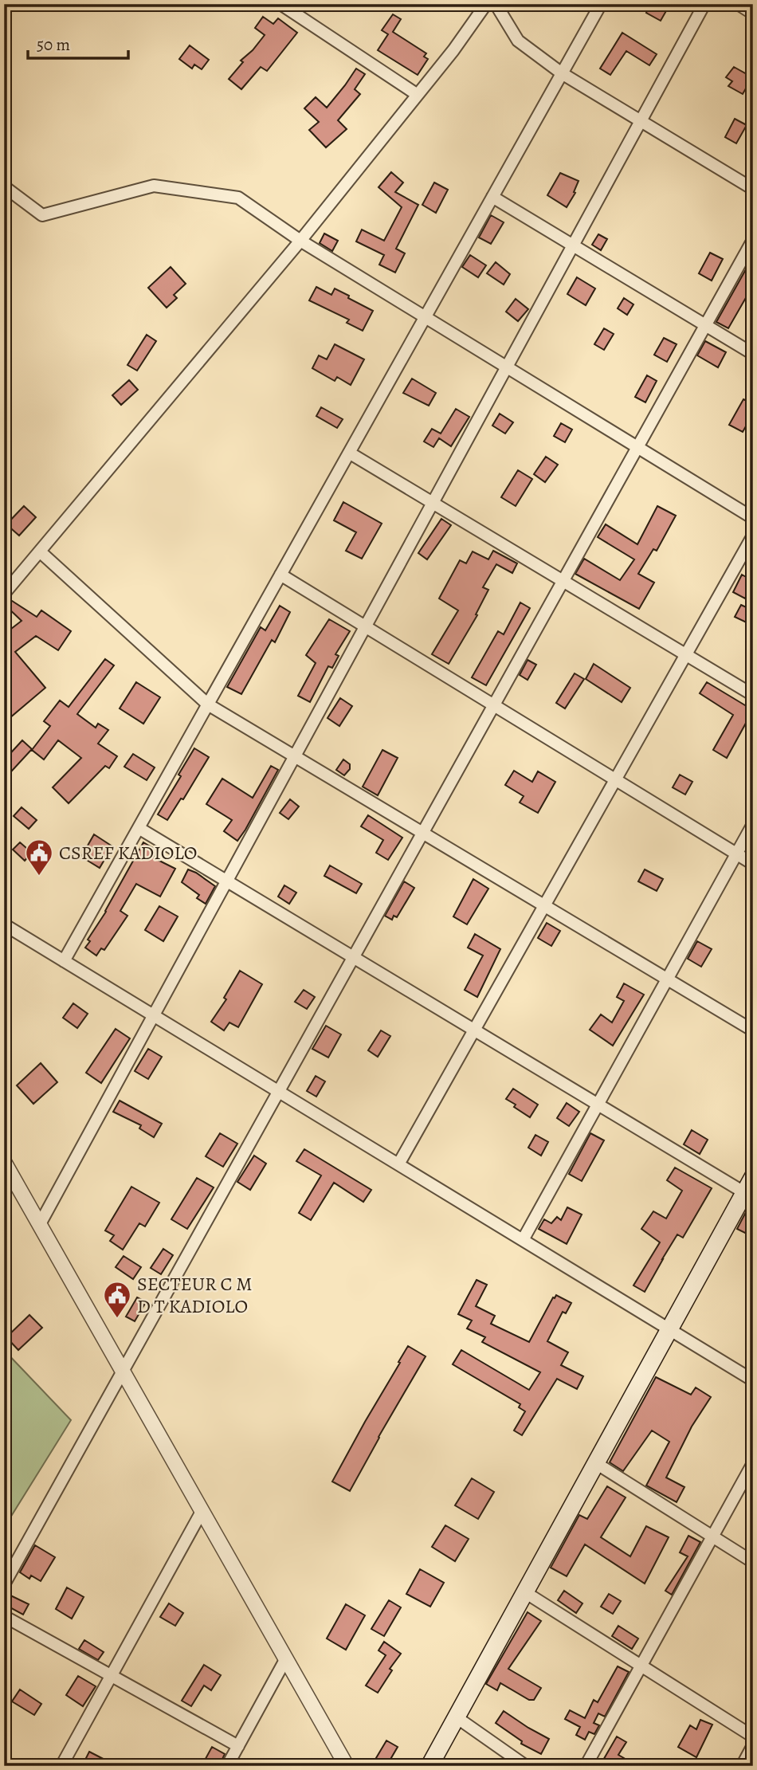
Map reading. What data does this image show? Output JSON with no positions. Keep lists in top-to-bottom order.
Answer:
{
  "places": {
    "public building": ["CSREF KADIOLO", "SECTEUR C M D T KADIOLO"]
  },
  "scale_bar": "50 m"
}
